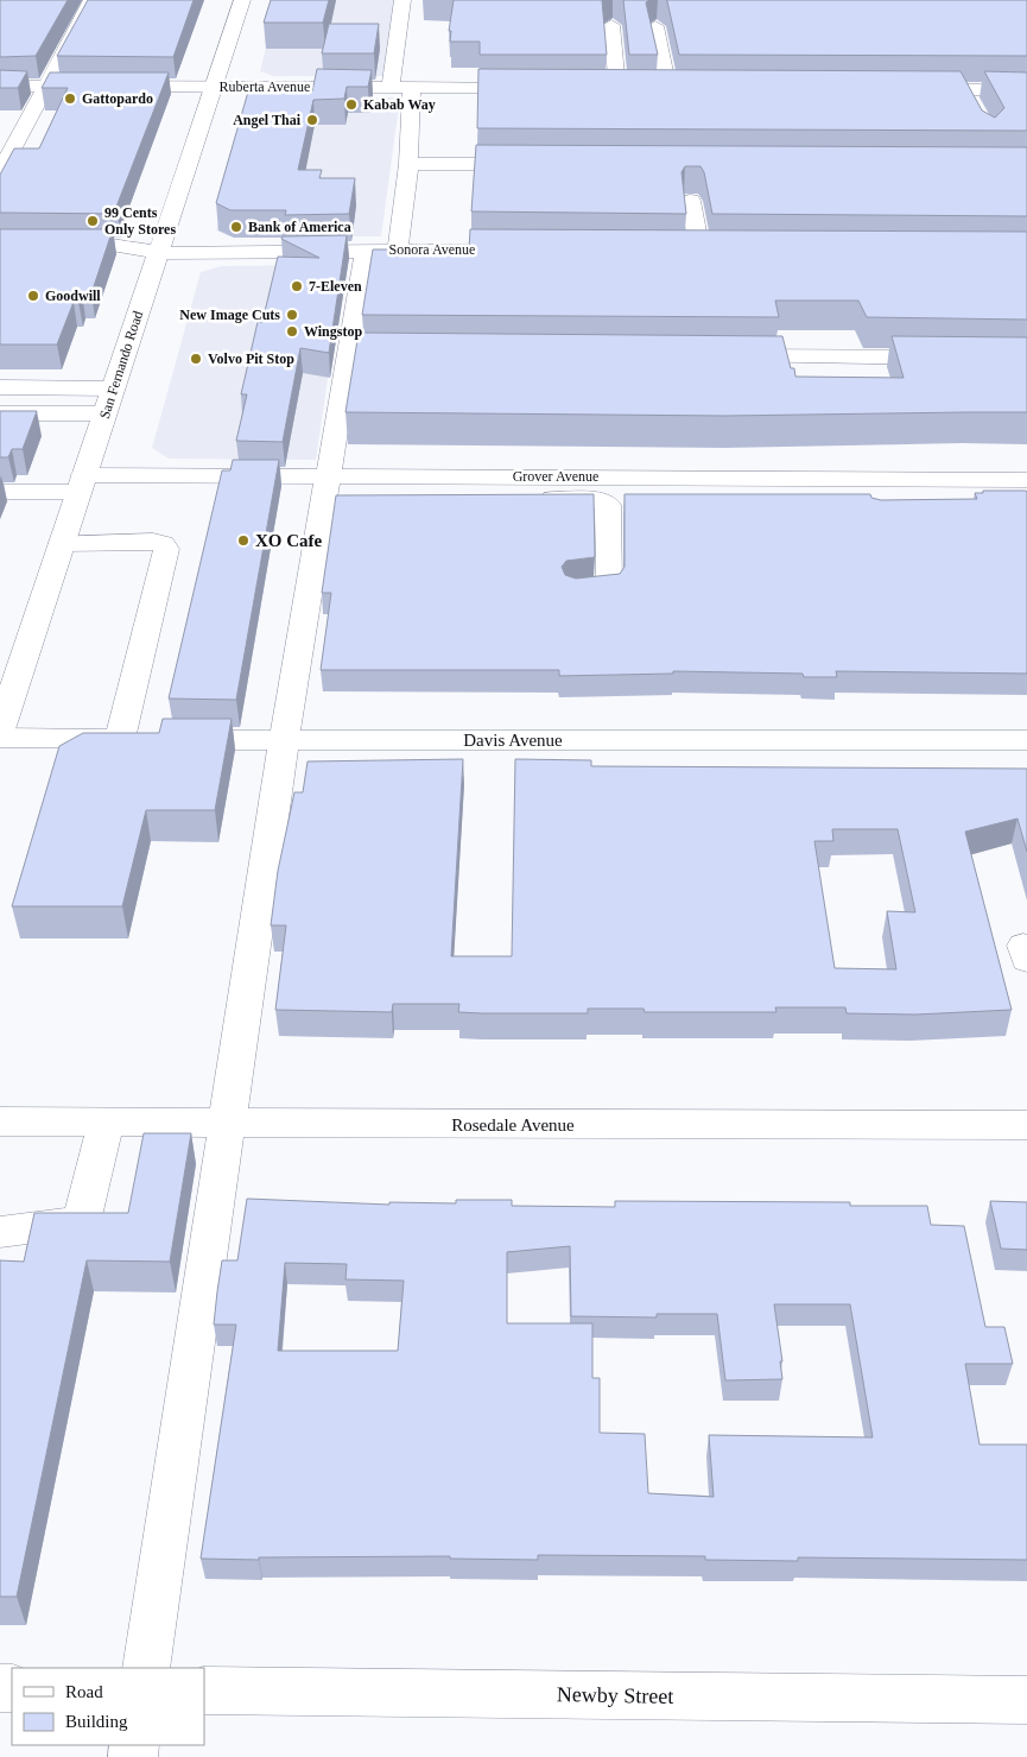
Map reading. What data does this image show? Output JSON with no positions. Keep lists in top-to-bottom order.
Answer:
{
  "streets": {
    "street": [
      "Ruberta Avenue",
      "Sonora Avenue",
      "San Fernando Road",
      "Grover Avenue",
      "Davis Avenue",
      "Rosedale Avenue",
      "Newby Street"
    ]
  },
  "crossings": [
    ["Ruberta Avenue", "San Fernando Road"],
    ["Sonora Avenue", "San Fernando Road"],
    ["San Fernando Road", "Grover Avenue"]
  ],
  "places": [
    "Gattopardo",
    "Kabab Way",
    "Angel Thai",
    "99 Cents Only Stores",
    "Bank of America",
    "7-Eleven",
    "Goodwill",
    "New Image Cuts",
    "Wingstop",
    "Volvo Pit Stop",
    "XO Cafe"
  ],
  "legend": ["Road", "Building"]
}
